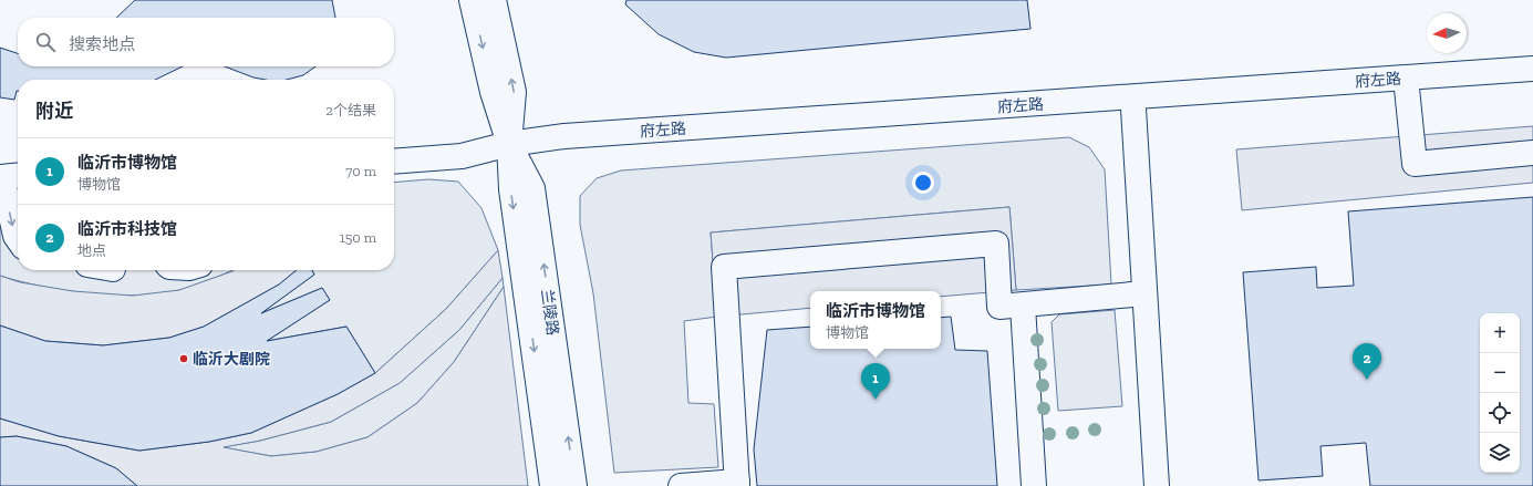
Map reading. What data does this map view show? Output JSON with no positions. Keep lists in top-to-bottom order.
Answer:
{
  "streets": {
    "street": ["府左路", "兰陵路"]
  },
  "crossings": [
    ["府左路", "兰陵路"]
  ],
  "places": ["临沂大剧院"],
  "north": "left",
  "page": {
    "search": "搜索地点",
    "heading": ["附近", "2个结果"],
    "list": [
      {
        "mark": "1",
        "name": "临沂市博物馆",
        "note": "博物馆",
        "value": "70 m"
      },
      {
        "mark": "2",
        "name": "临沂市科技馆",
        "note": "地点",
        "value": "150 m"
      }
    ],
    "popup": ["临沂市博物馆", "博物馆"],
    "map_buttons": ["+", "−"],
    "pins": ["2", "1"]
  }
}
